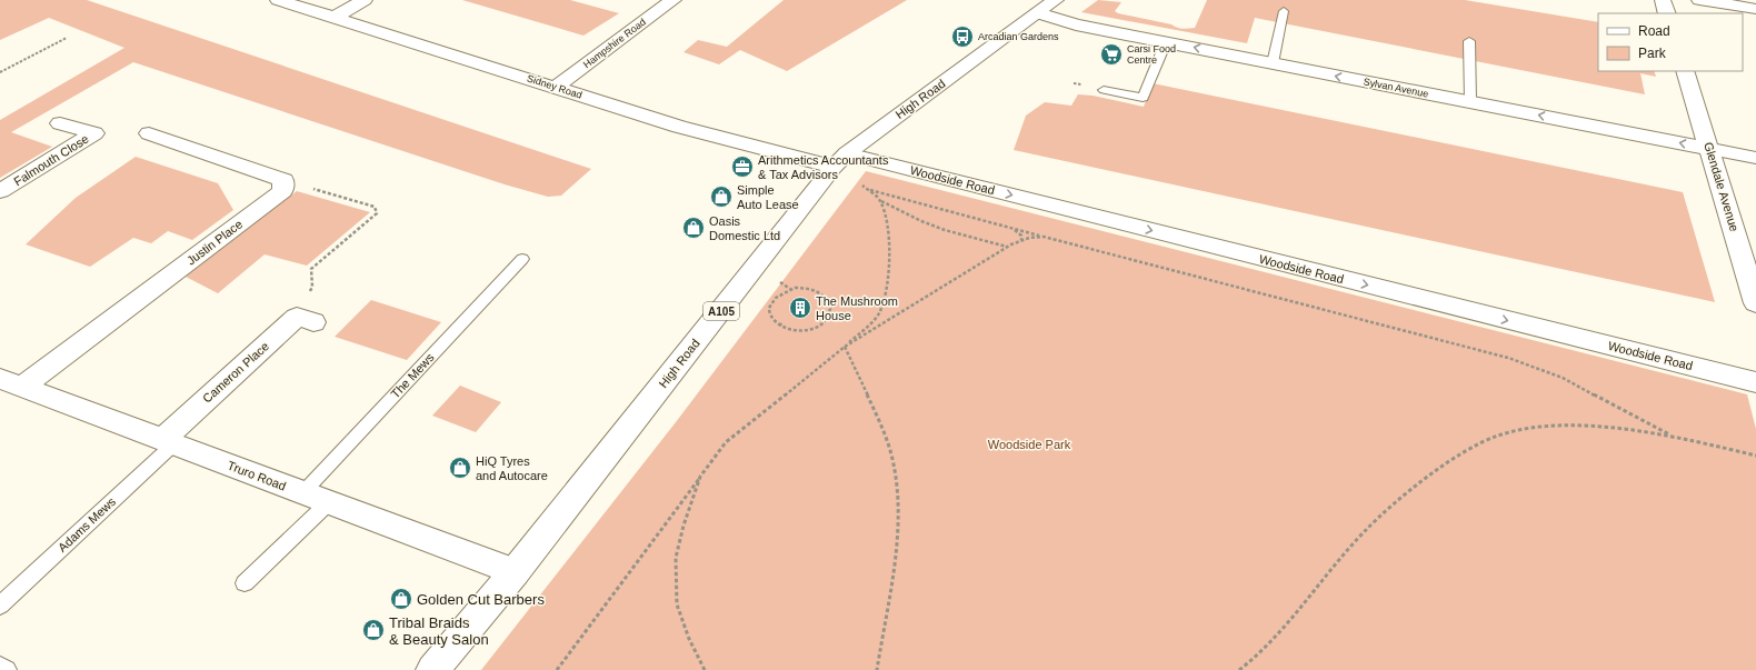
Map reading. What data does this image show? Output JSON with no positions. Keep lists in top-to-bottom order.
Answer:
{
  "streets": {
    "street": [
      "Hampshire Road",
      "Sidney Road",
      "Sylvan Avenue",
      "High Road",
      "Falmouth Close",
      "Woodside Road",
      "Glendale Avenue",
      "Justin Place",
      "A105",
      "Cameron Place",
      "Truro Road"
    ],
    "lane": ["The Mews", "Adams Mews"]
  },
  "crossings": [
    ["Hampshire Road", "Sidney Road"],
    ["Sidney Road", "High Road"],
    ["Sidney Road", "Woodside Road"],
    ["Sylvan Avenue", "High Road"],
    ["Sylvan Avenue", "Glendale Avenue"],
    ["High Road", "Woodside Road"],
    ["High Road", "Truro Road"],
    ["Justin Place", "Truro Road"],
    ["Cameron Place", "Truro Road"],
    ["Cameron Place", "Adams Mews"],
    ["The Mews", "Truro Road"],
    ["Truro Road", "Adams Mews"]
  ],
  "one_way": ["Sylvan Avenue", "Woodside Road"],
  "parks": ["Woodside Park"],
  "places": {
    "bus stop": ["Arcadian Gardens"],
    "supermarket": ["Carsi Food Centre"],
    "office": ["Arithmetics Accountants & Tax Advisors"],
    "shop": [
      "Simple Auto Lease",
      "Oasis Domestic Ltd",
      "HiQ Tyres and Autocare",
      "Golden Cut Barbers",
      "Tribal Braids & Beauty Salon"
    ],
    "building": ["The Mushroom House"]
  },
  "legend": ["Road", "Park"]
}
